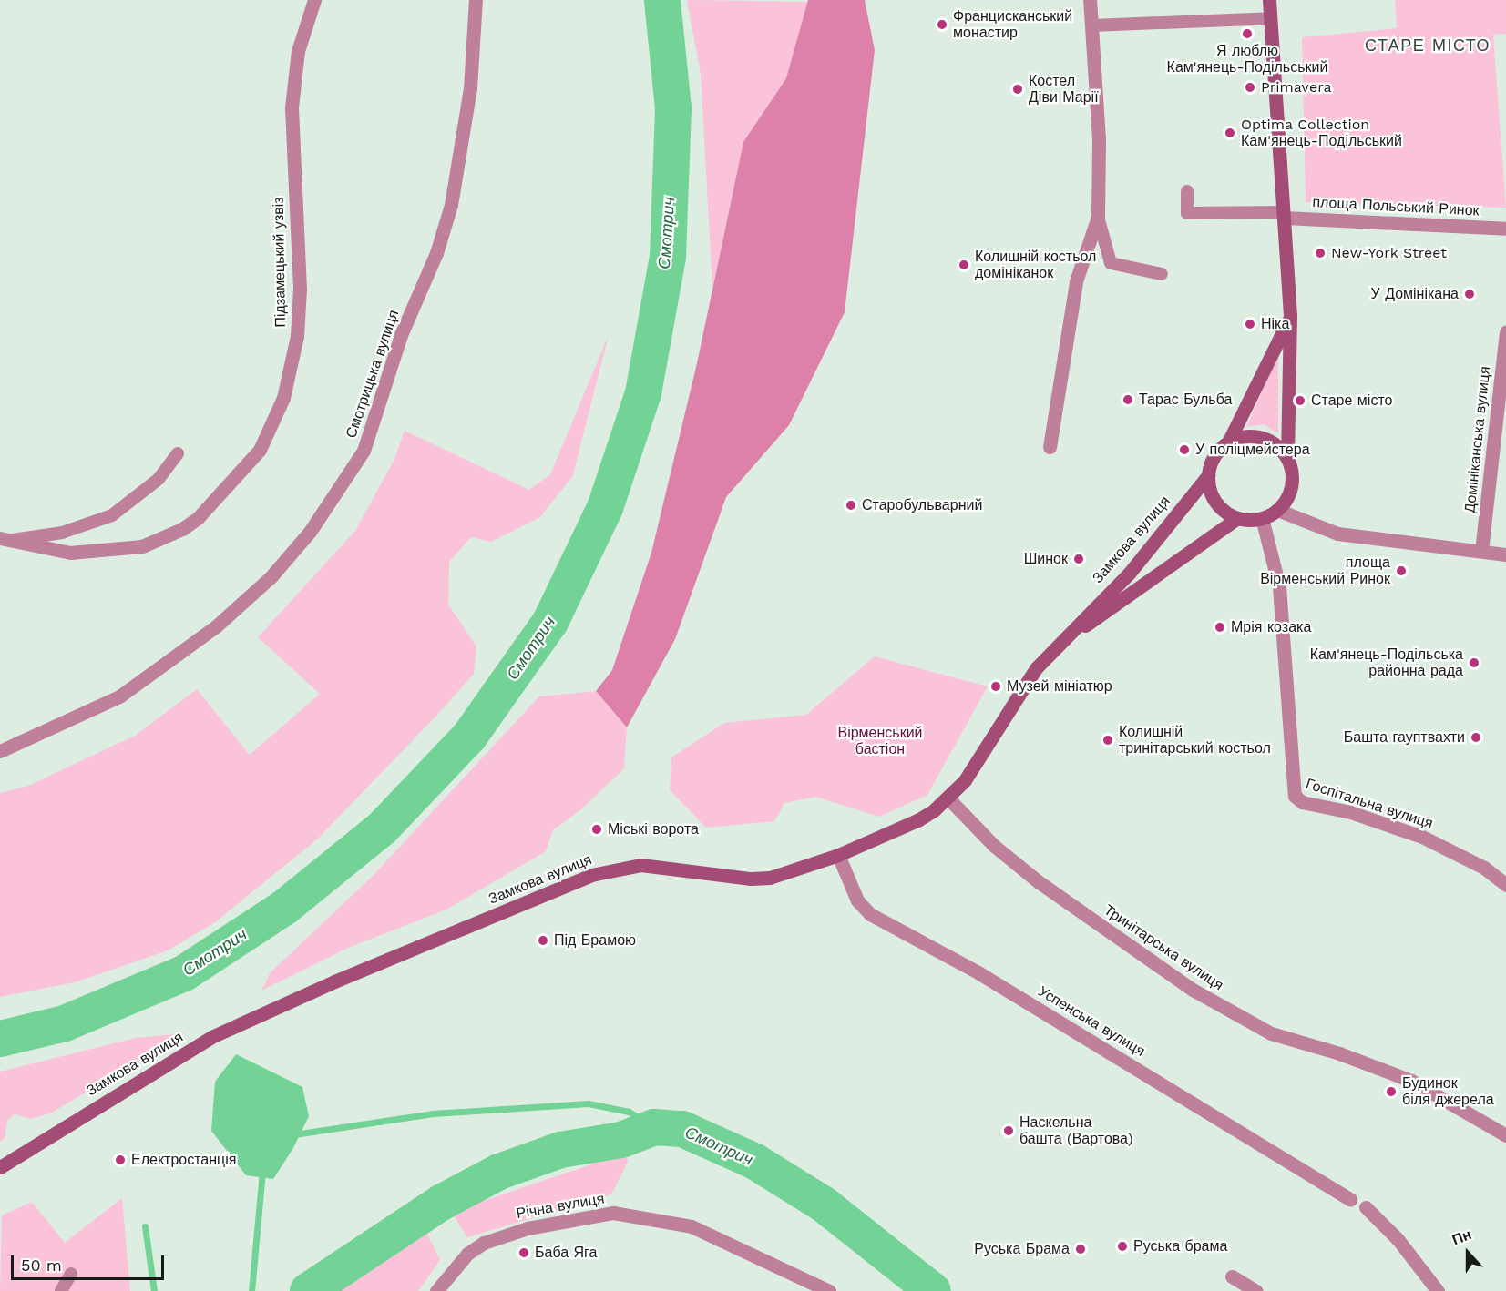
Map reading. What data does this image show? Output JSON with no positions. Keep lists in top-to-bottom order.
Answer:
{
  "streets": {
    "main road": ["Замкова вулиця"],
    "street": [
      "площа Польський Ринок",
      "Підзамецький узвіз",
      "Смотрицька вулиця",
      "Домініканська вулиця",
      "Госпітальна вулиця",
      "Тринітарська вулиця",
      "Успенська вулиця",
      "Річна вулиця"
    ]
  },
  "crossings": [
    ["Замкова вулиця", "Госпітальна вулиця"],
    ["Замкова вулиця", "Тринітарська вулиця"],
    ["Замкова вулиця", "Успенська вулиця"]
  ],
  "districts": ["СТАРЕ МІСТО"],
  "water": ["Смотрич"],
  "parks": ["Вірменський бастіон"],
  "places": [
    "Францисканський монастир",
    "Я люблю Кам'янець-Подільський",
    "Primavera",
    "Костел Діви Марії",
    "Optima Collection Кам'янець-Подільський",
    "New-York Street",
    "Колишній костьол домініканок",
    "У Домінікана",
    "Ніка",
    "Тарас Бульба",
    "Старе місто",
    "У поліцмейстера",
    "Старобульварний",
    "Шинок",
    "площа Вірменський Ринок",
    "Мрія козака",
    "Кам'янець-Подільська районна рада",
    "Музей мініатюр",
    "Башта гауптвахти",
    "Колишній тринітарський костьол",
    "Міські ворота",
    "Під Брамою",
    "Будинок біля джерела",
    "Наскельна башта (Вартова)",
    "Електростанція",
    "Руська брама",
    "Руська Брама",
    "Баба Яга"
  ],
  "scale_bar": "50 m",
  "north": "top"
}
